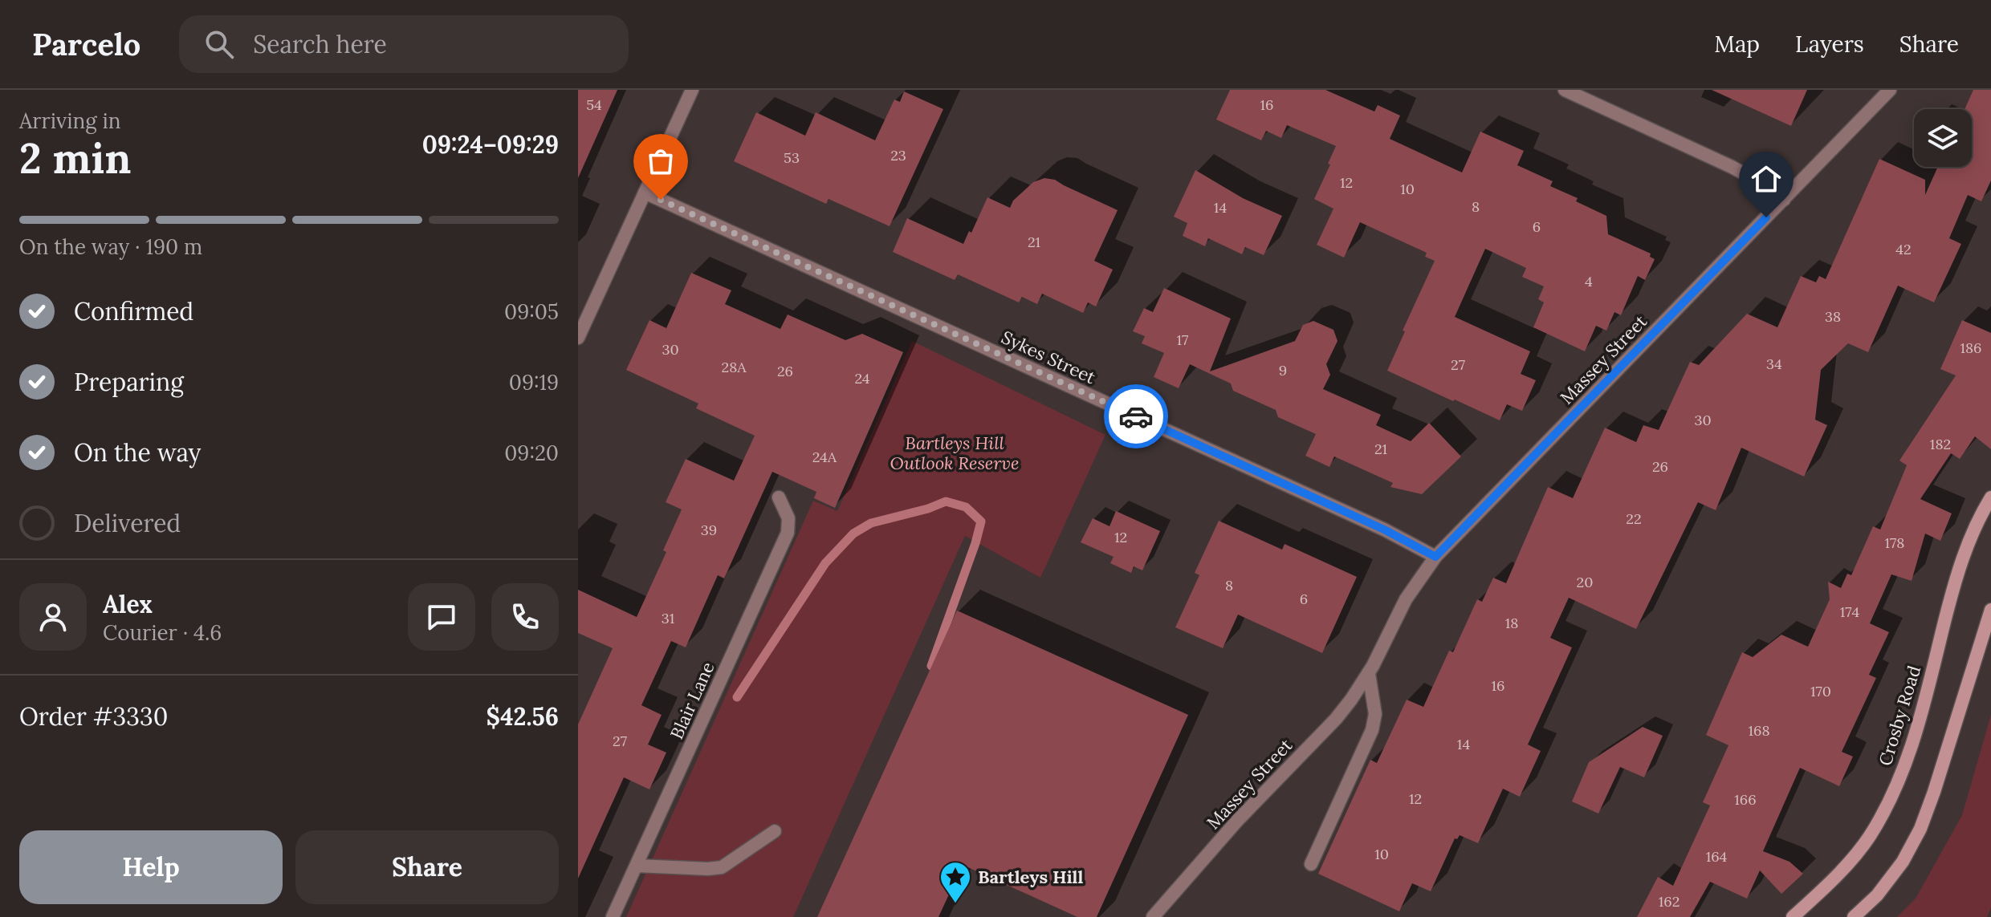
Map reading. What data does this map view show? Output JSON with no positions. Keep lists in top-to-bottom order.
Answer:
{
  "streets": {
    "street": [
      "Sykes Street",
      "Massey Street",
      "Blair Lane",
      "Crosby Road"
    ]
  },
  "crossings": [
    ["Sykes Street", "Massey Street"]
  ],
  "parks": ["Bartleys Hill Outlook Reserve"],
  "places": {
    "place": ["Bartleys Hill"]
  },
  "house_numbers": [
    "54",
    "16",
    "23",
    "53",
    "12",
    "10",
    "8",
    "14",
    "6",
    "21",
    "42",
    "4",
    "38",
    "17",
    "186",
    "30",
    "34",
    "27",
    "28A",
    "9",
    "26",
    "24",
    "30",
    "182",
    "21",
    "24A",
    "26",
    "22",
    "39",
    "12",
    "178",
    "20",
    "8",
    "6",
    "174",
    "31",
    "18",
    "16",
    "170",
    "168",
    "27",
    "14",
    "12",
    "166",
    "10",
    "164",
    "162"
  ],
  "page": {
    "header": "Parcelo",
    "search": "Search here",
    "nav": ["Map", "Layers", "Share"],
    "heading": ["2 min", "Arriving in", "09:24–09:29"],
    "panel": [
      "Alex",
      "Courier · 4.6",
      "Order #3330",
      "$42.56"
    ],
    "bar": "On the way · 190 m",
    "list": [
      ["Confirmed", "09:05"],
      ["Preparing", "09:19"],
      ["On the way", "09:20"],
      "Delivered"
    ],
    "buttons": ["Help", "Share"]
  }
}
